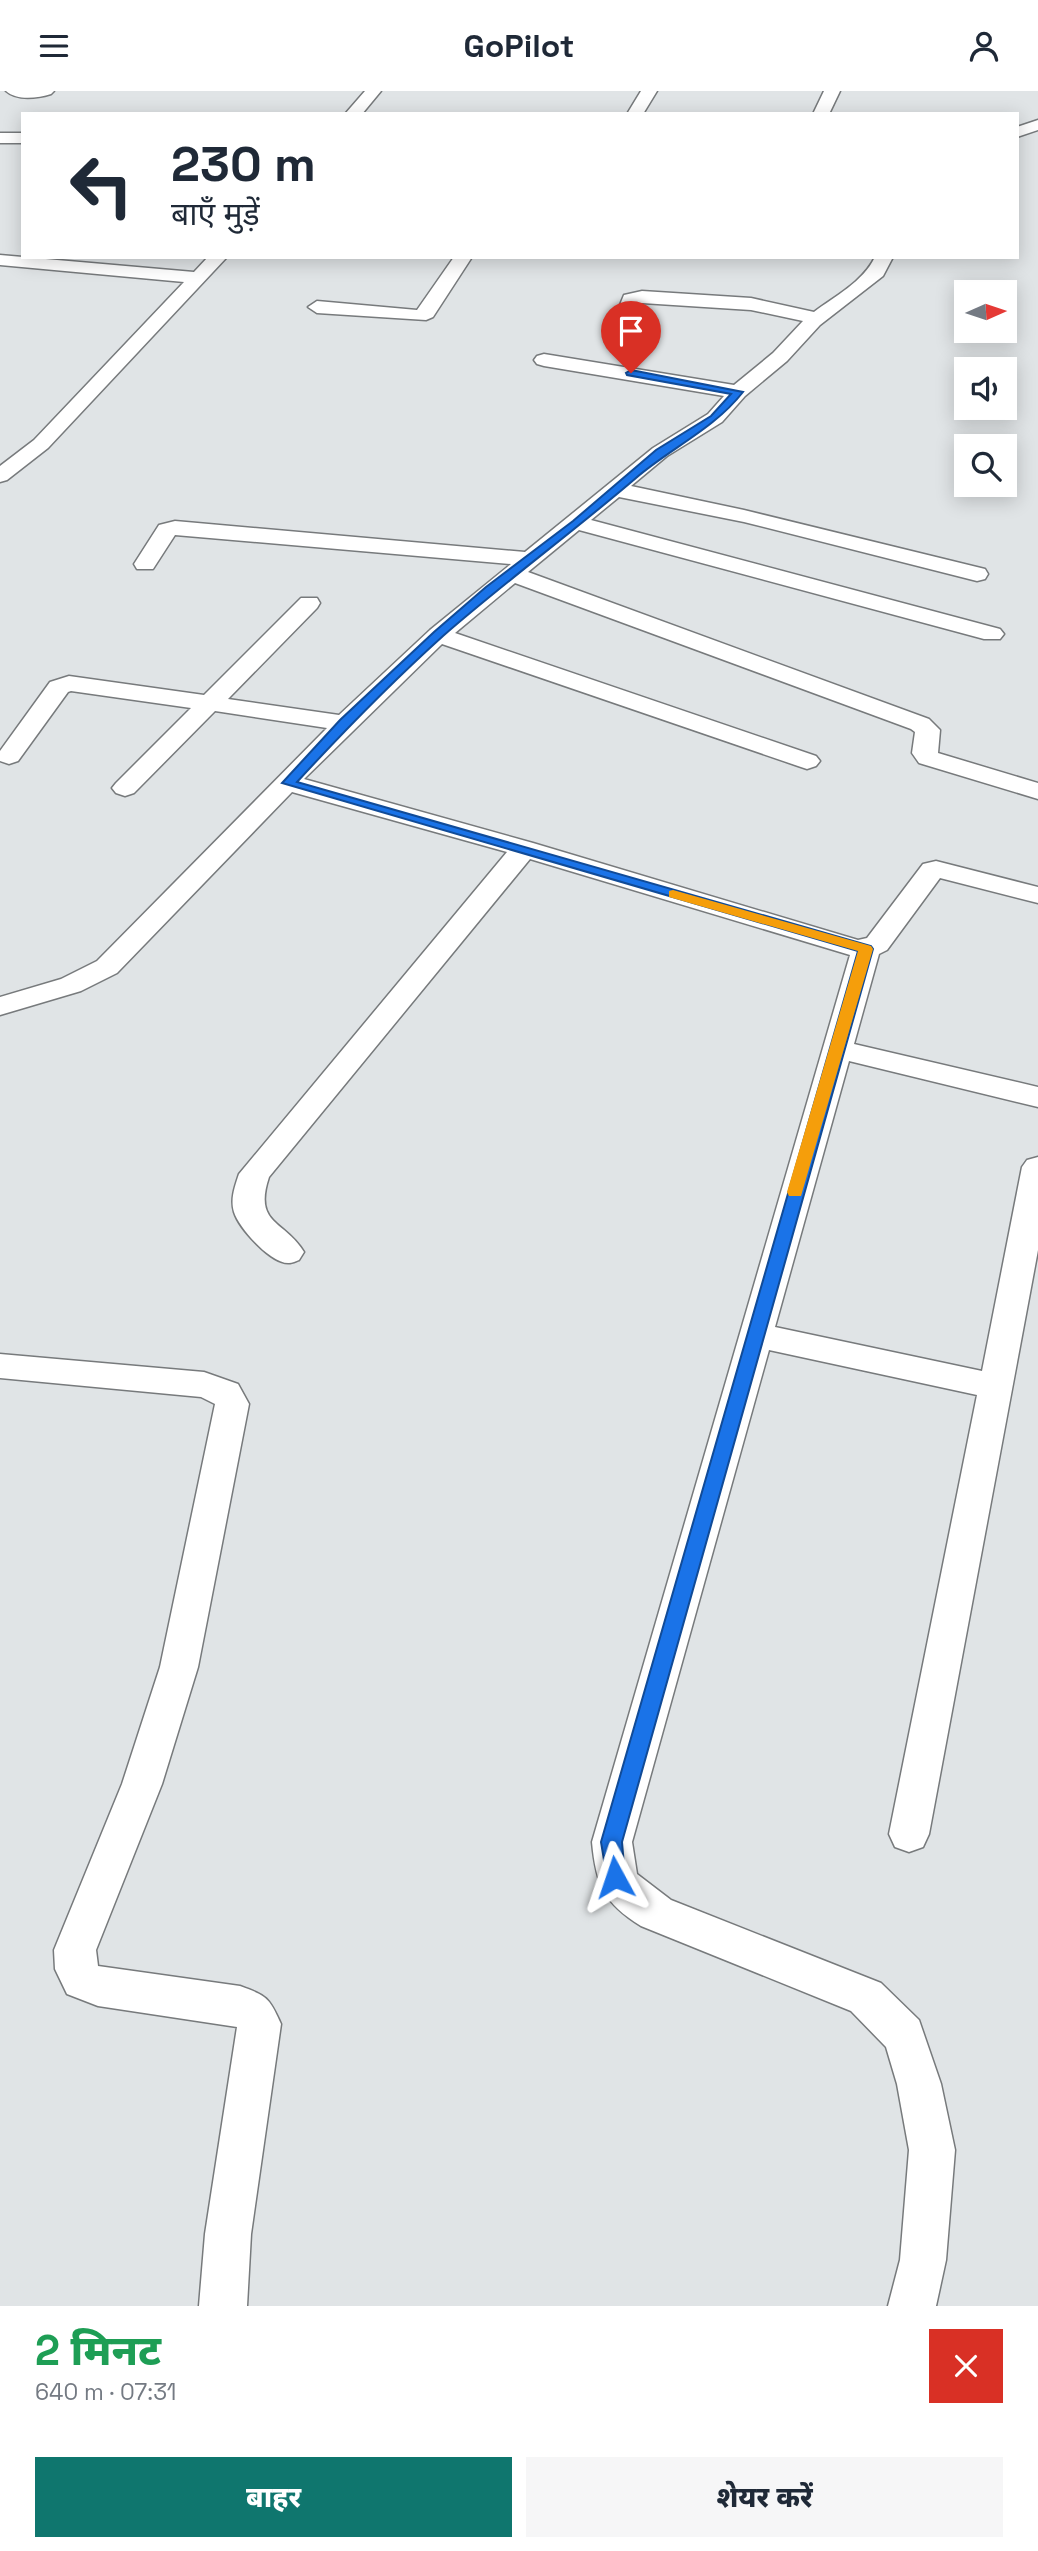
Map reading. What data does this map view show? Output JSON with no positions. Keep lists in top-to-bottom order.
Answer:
{
  "north": "right",
  "page": {
    "header": "GoPilot",
    "turn": ["230 m", "बाएँ मुड़ें"],
    "heading": ["2 मिनट", "640 m · 07:31"],
    "buttons": ["बाहर", "शेयर करें"]
  }
}
